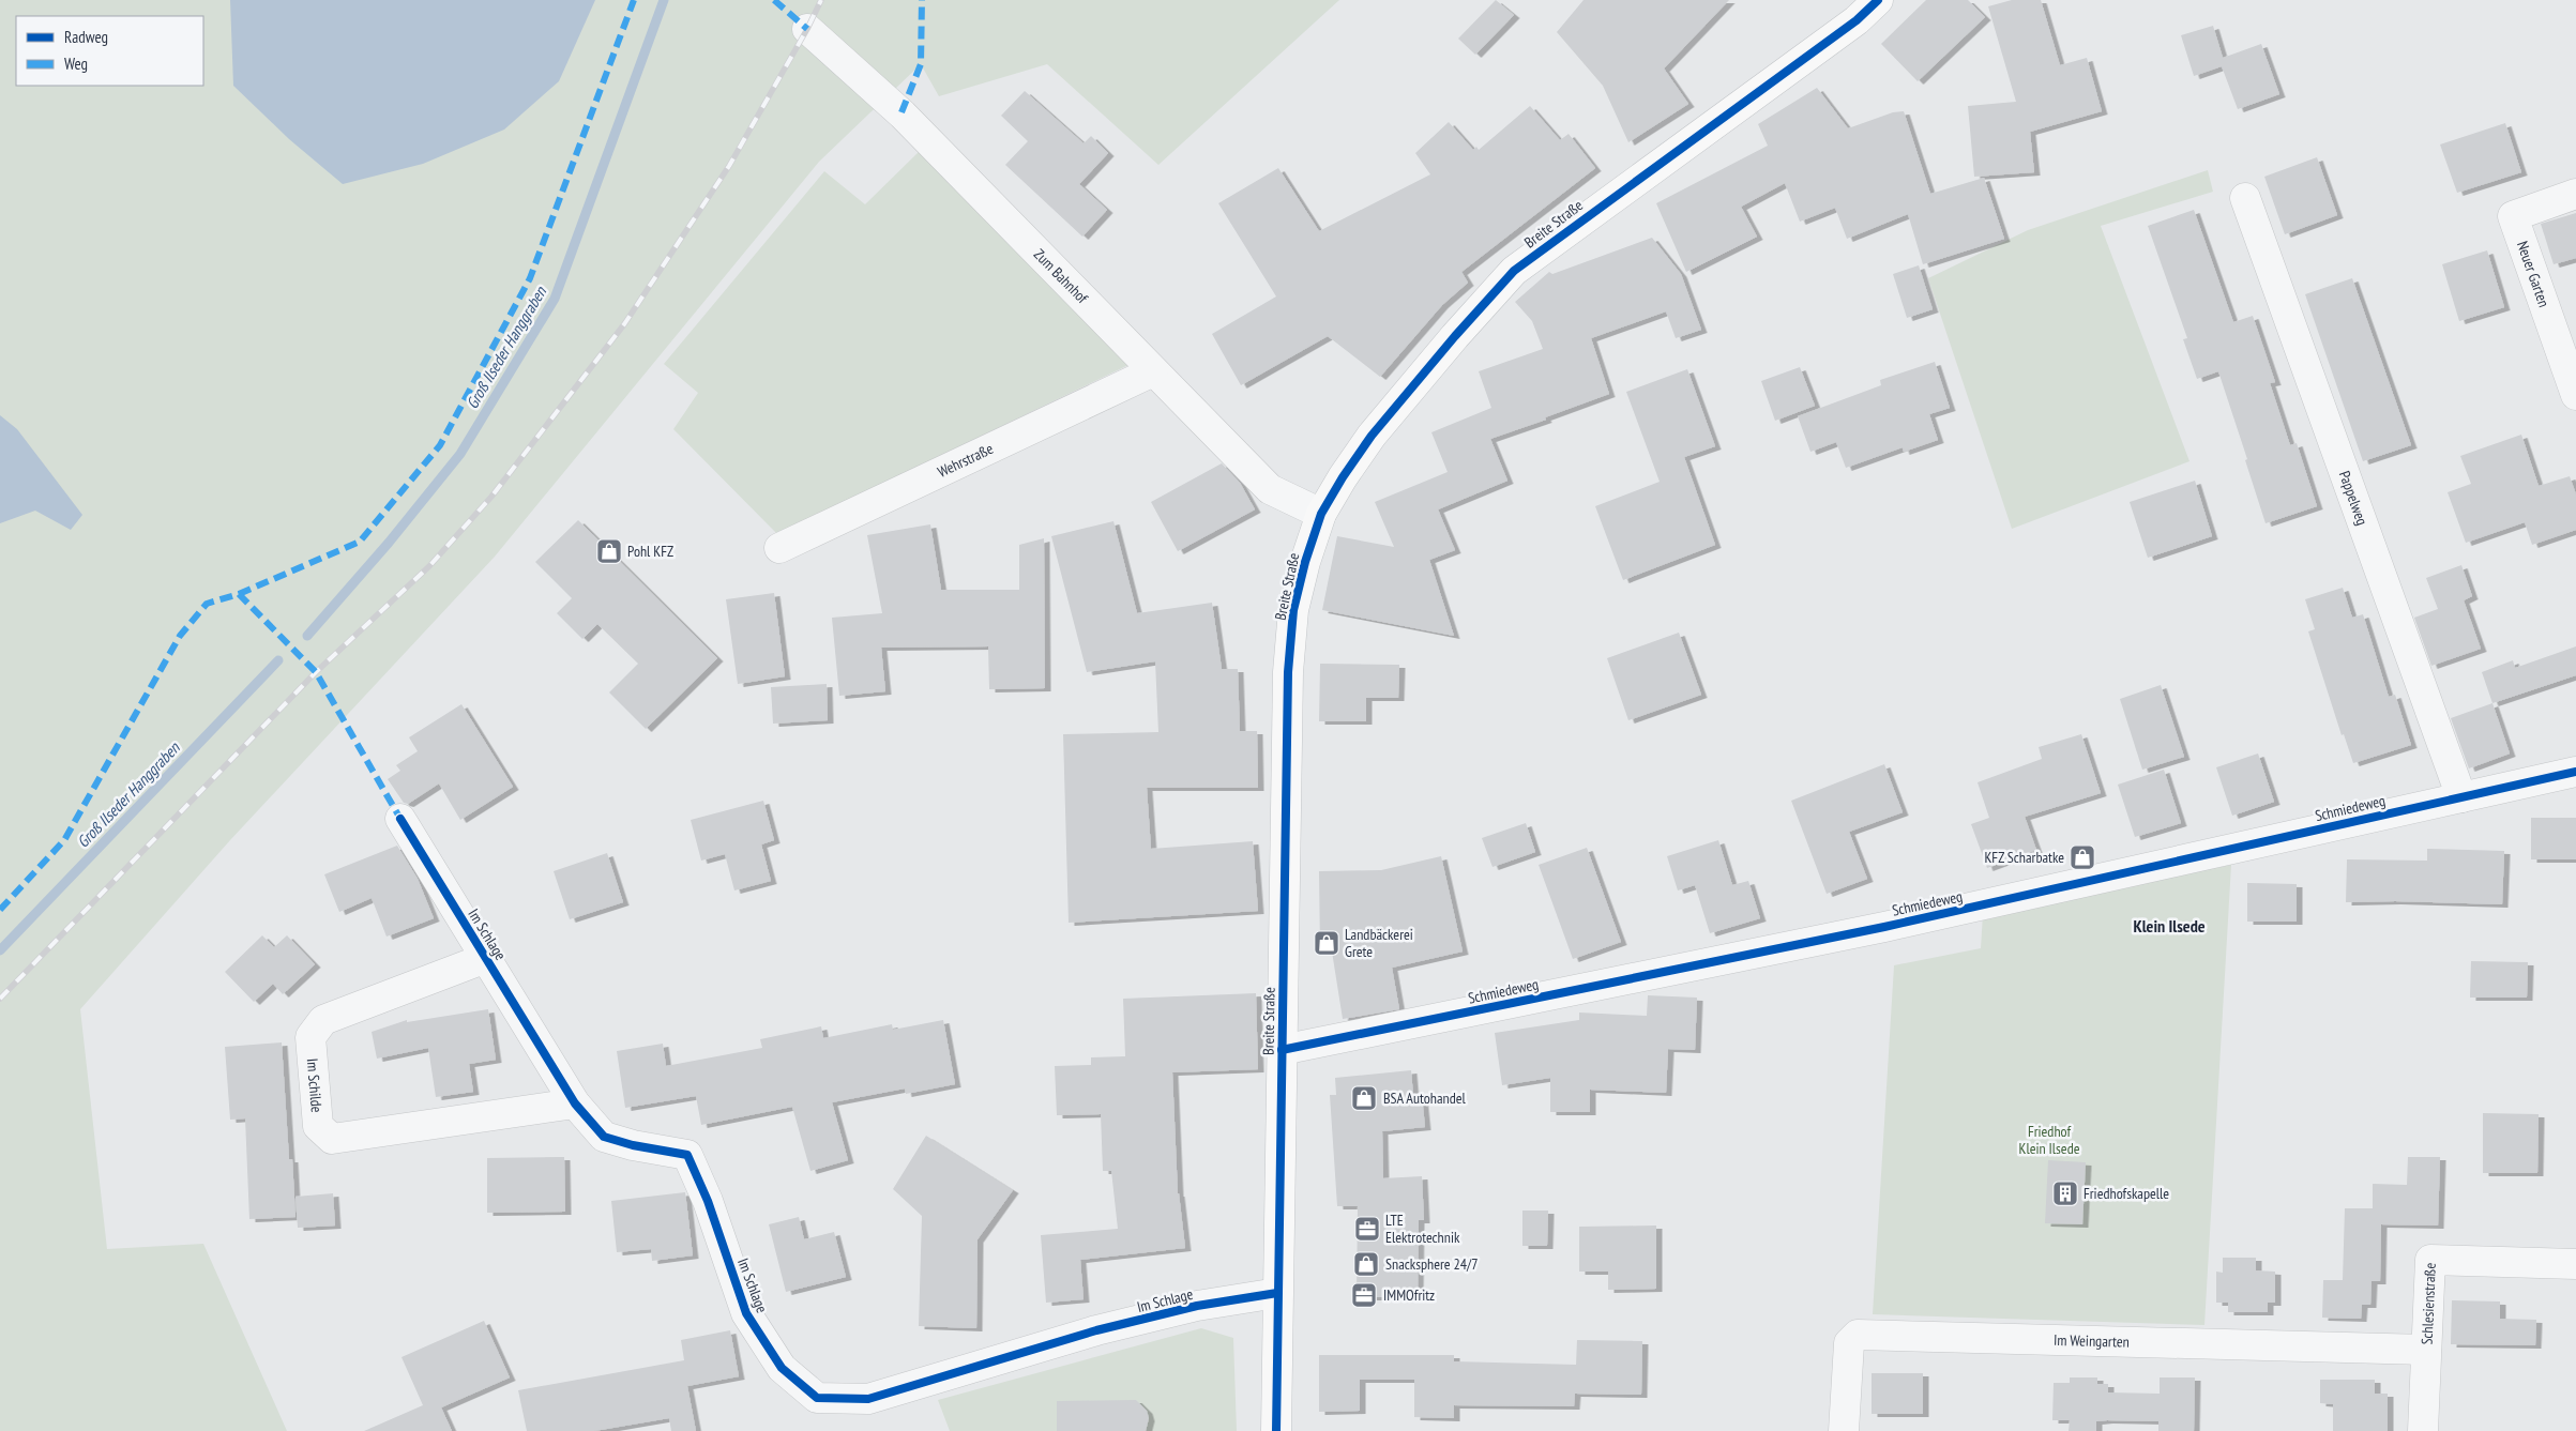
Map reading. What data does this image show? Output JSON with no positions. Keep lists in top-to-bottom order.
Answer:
{
  "streets": {
    "main road": ["Breite Straße"],
    "street": [
      "Neuer Garten",
      "Zum Bahnhof",
      "Wehrstraße",
      "Pappelweg",
      "Schmiedeweg",
      "Im Schlage",
      "Im Schilde",
      "Schlesienstraße",
      "Im Weingarten"
    ]
  },
  "crossings": [
    ["Breite Straße", "Zum Bahnhof"],
    ["Breite Straße", "Schmiedeweg"],
    ["Breite Straße", "Im Schlage"],
    ["Zum Bahnhof", "Wehrstraße"],
    ["Pappelweg", "Schmiedeweg"],
    ["Im Schlage", "Im Schilde"],
    ["Schlesienstraße", "Im Weingarten"]
  ],
  "districts": ["Klein Ilsede"],
  "water": ["Groß Ilseder Hanggraben"],
  "parks": ["Friedhof Klein Ilsede"],
  "places": {
    "shop": [
      "Pohl KFZ",
      "KFZ Scharbatke",
      "Landbäckerei Grete",
      "BSA Autohandel",
      "Snacksphere 24/7"
    ],
    "building": ["Friedhofskapelle"],
    "office": ["LTE Elektrotechnik", "IMMOfritz"]
  },
  "legend": ["Radweg", "Weg"]
}
